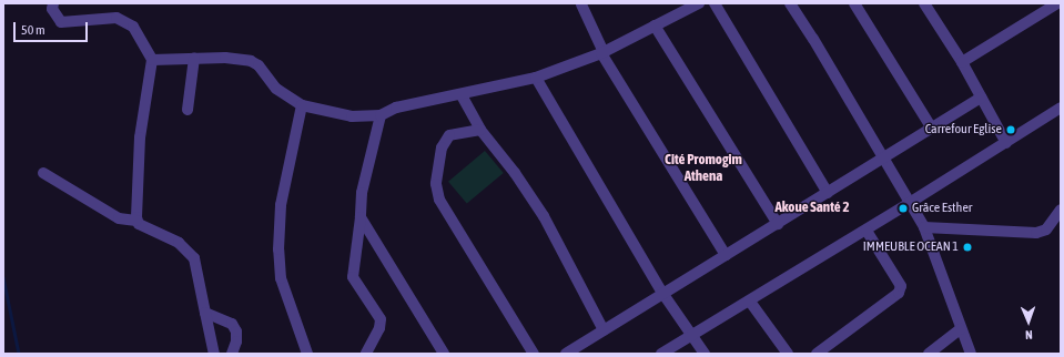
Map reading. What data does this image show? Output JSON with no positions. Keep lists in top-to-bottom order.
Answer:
{
  "districts": ["Cité Promogim Athena", "Akoue Santé 2"],
  "places": ["Carrefour Eglise", "Grâce Esther", "IMMEUBLE OCEAN 1"],
  "scale_bar": "50 m",
  "north": "bottom"
}
